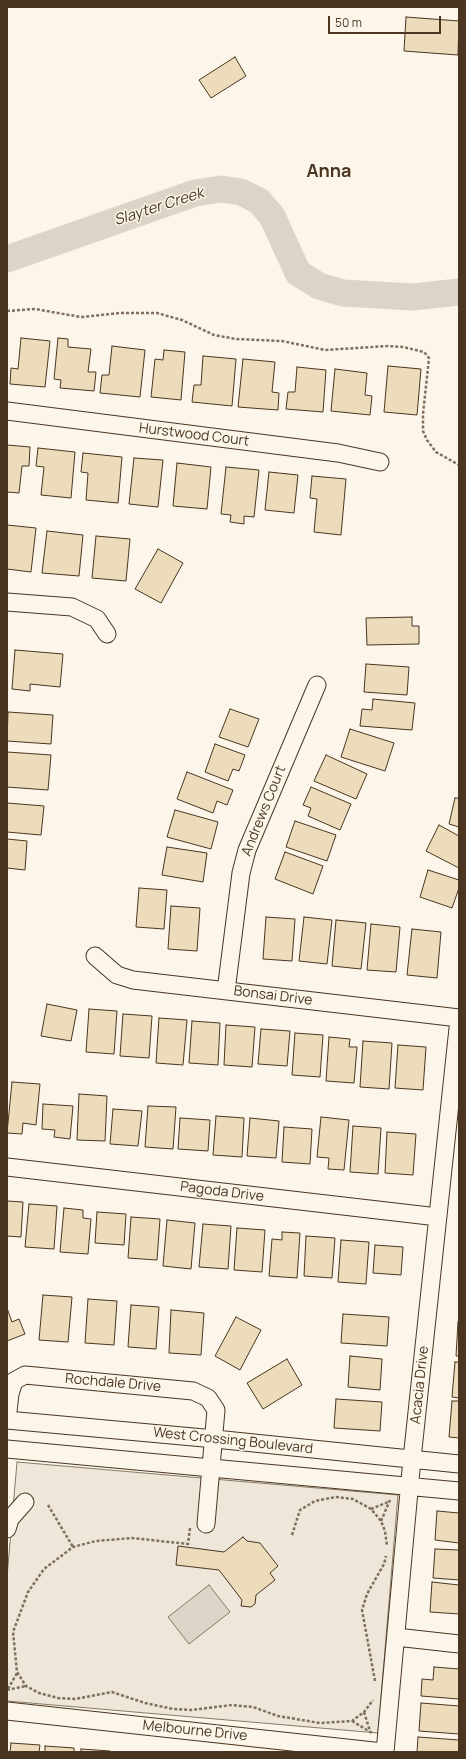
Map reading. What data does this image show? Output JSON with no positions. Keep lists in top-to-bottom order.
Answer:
{
  "streets": {
    "street": [
      "Hurstwood Court",
      "Andrews Court",
      "Bonsai Drive",
      "Pagoda Drive",
      "Rochdale Drive",
      "Acacia Drive",
      "West Crossing Boulevard",
      "Melbourne Drive"
    ]
  },
  "crossings": [
    ["Andrews Court", "Bonsai Drive"],
    ["Bonsai Drive", "Acacia Drive"],
    ["Pagoda Drive", "Acacia Drive"],
    ["Rochdale Drive", "West Crossing Boulevard"],
    ["Acacia Drive", "West Crossing Boulevard"],
    ["Acacia Drive", "Melbourne Drive"]
  ],
  "districts": ["Anna"],
  "water": ["Slayter Creek"],
  "scale_bar": "50 m"
}
